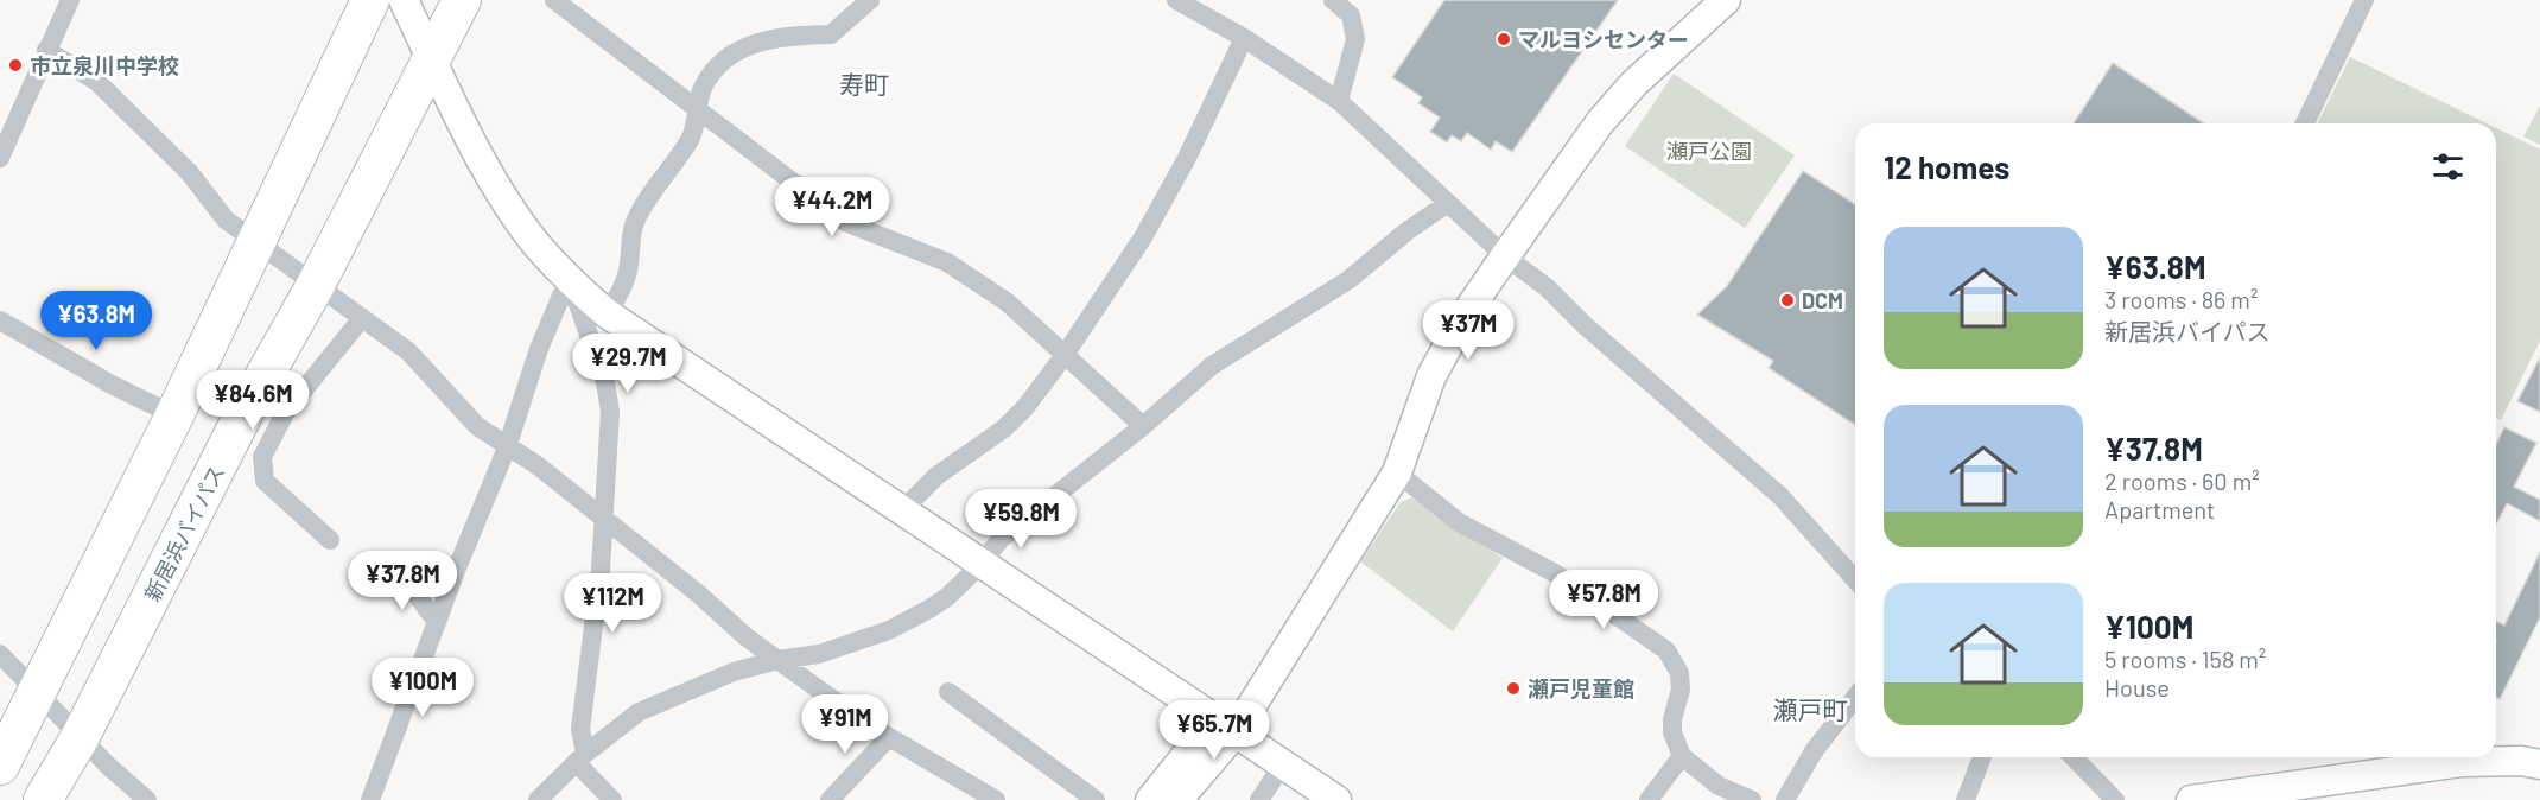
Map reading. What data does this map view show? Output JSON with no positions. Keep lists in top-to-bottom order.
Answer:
{
  "streets": {
    "highway": ["新居浜バイパス"]
  },
  "districts": ["寿町", "瀬戸町"],
  "parks": ["瀬戸公園"],
  "places": [
    "マルヨシセンター",
    "市立泉川中学校",
    "DCM",
    "瀬戸児童館"
  ],
  "page": {
    "heading": "12 homes",
    "price": [
      "¥44.2M",
      "¥63.8M",
      "¥37M",
      "¥29.7M",
      "¥84.6M",
      "¥59.8M",
      "¥37.8M",
      "¥57.8M",
      "¥112M",
      "¥100M",
      "¥91M",
      "¥65.7M"
    ],
    "list": [
      {
        "name": "¥63.8M",
        "note": "3 rooms · 86 m² · 新居浜バイパス"
      },
      {
        "name": "¥37.8M",
        "note": "2 rooms · 60 m² · Apartment"
      },
      {
        "name": "¥100M",
        "note": "5 rooms · 158 m² · House"
      }
    ]
  }
}
